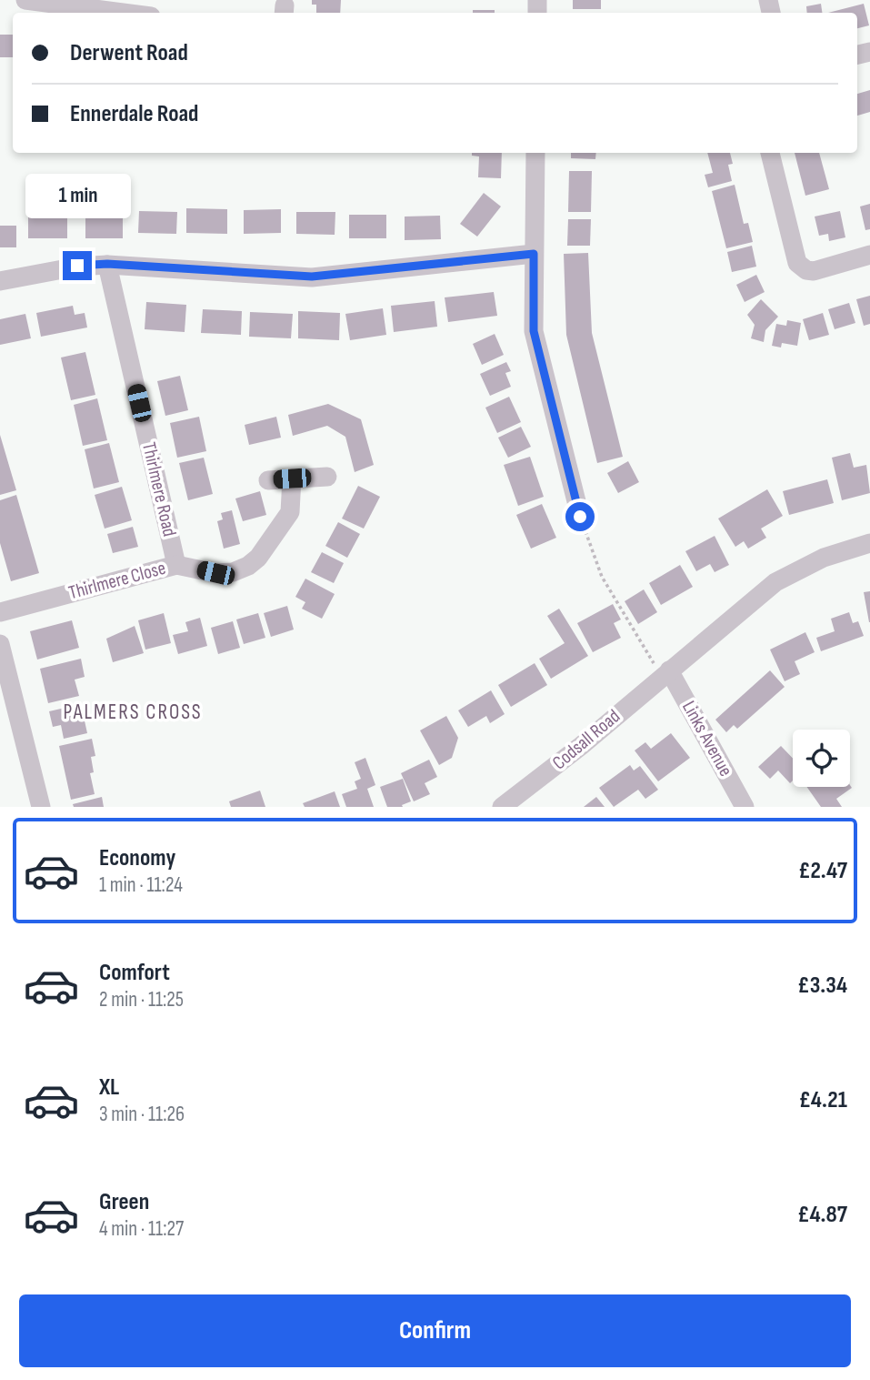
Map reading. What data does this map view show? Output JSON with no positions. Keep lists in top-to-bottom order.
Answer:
{
  "streets": {
    "street": [
      "Thirlmere Road",
      "Thirlmere Close",
      "Links Avenue",
      "Codsall Road"
    ]
  },
  "crossings": [
    ["Thirlmere Road", "Thirlmere Close"],
    ["Links Avenue", "Codsall Road"]
  ],
  "districts": ["PALMERS CROSS"],
  "page": {
    "banner": ["Derwent Road", "Ennerdale Road"],
    "bubble": "1 min",
    "list": [
      {
        "name": "Economy",
        "note": "1 min · 11:24",
        "value": "£2.47"
      },
      {
        "name": "Comfort",
        "note": "2 min · 11:25",
        "value": "£3.34"
      },
      {
        "name": "XL",
        "note": "3 min · 11:26",
        "value": "£4.21"
      },
      {
        "name": "Green",
        "note": "4 min · 11:27",
        "value": "£4.87"
      }
    ],
    "buttons": "Confirm"
  }
}
